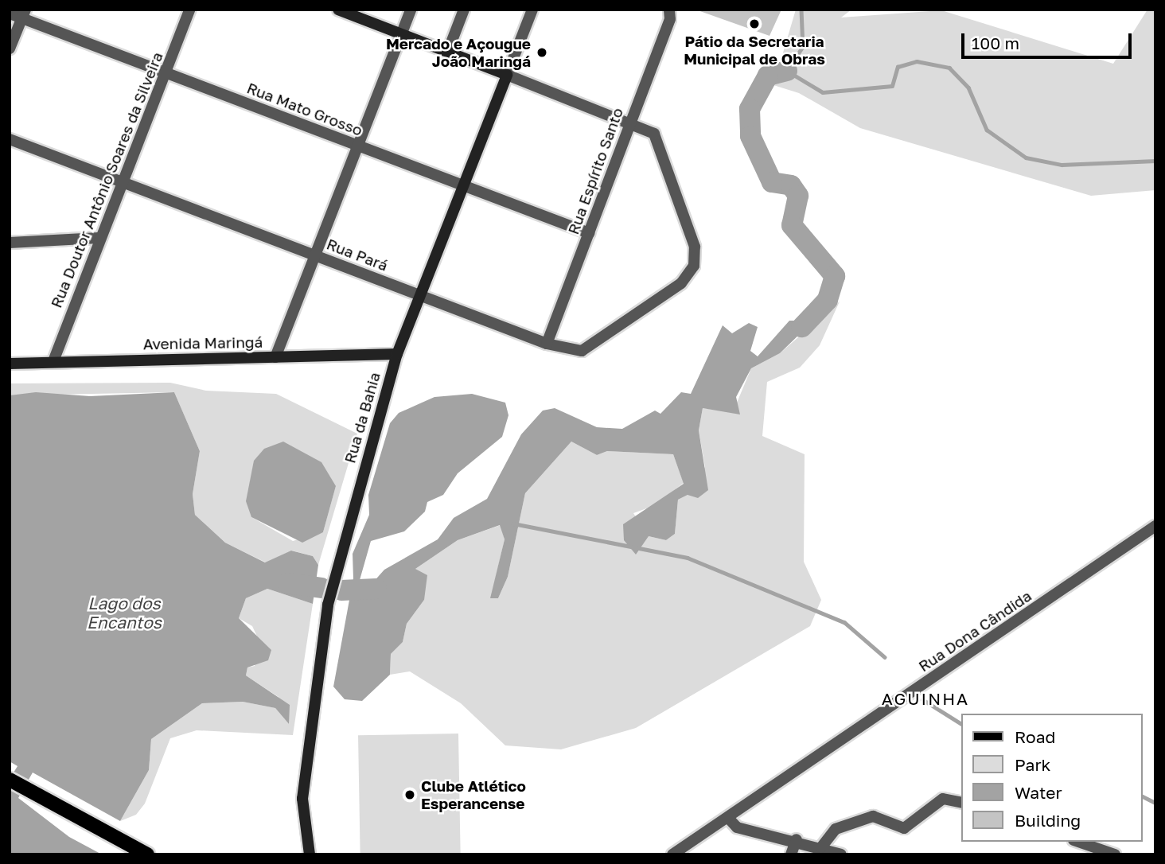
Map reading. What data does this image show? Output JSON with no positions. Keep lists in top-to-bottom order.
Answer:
{
  "streets": {
    "street": [
      "Rua Mato Grosso",
      "Rua Espírito Santo",
      "Rua Doutor Antônio Soares da Silveira",
      "Rua Pará",
      "Avenida Maringá",
      "Rua da Bahia",
      "Rua Dona Cândida"
    ]
  },
  "crossings": [
    ["Rua Mato Grosso", "Rua Espírito Santo"],
    ["Rua Mato Grosso", "Rua Doutor Antônio Soares da Silveira"],
    ["Rua Mato Grosso", "Rua da Bahia"],
    ["Rua Espírito Santo", "Rua Pará"],
    ["Rua Doutor Antônio Soares da Silveira", "Rua Pará"],
    ["Rua Doutor Antônio Soares da Silveira", "Avenida Maringá"],
    ["Rua Pará", "Rua da Bahia"],
    ["Avenida Maringá", "Rua da Bahia"]
  ],
  "districts": ["AGUINHA"],
  "water": ["Lago dos Encantos"],
  "places": ["Pátio da Secretaria Municipal de Obras", "Mercado e Açougue João Maringá", "Clube Atlético Esperancense"],
  "legend": [
    "Road",
    "Park",
    "Water",
    "Building"
  ],
  "scale_bar": "100 m"
}
